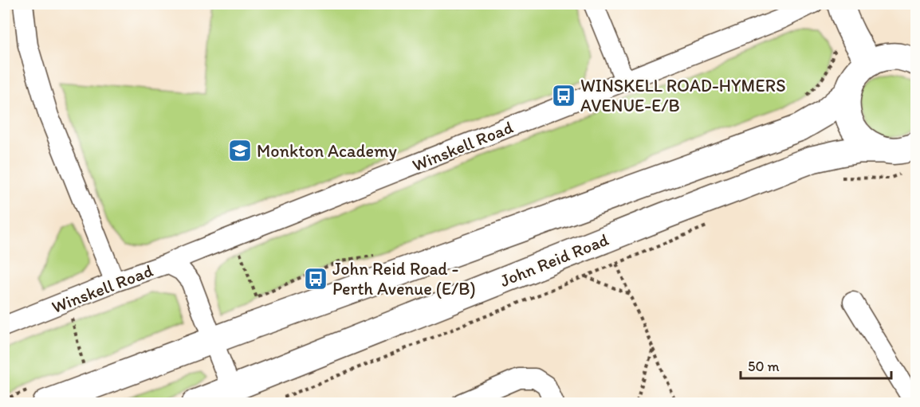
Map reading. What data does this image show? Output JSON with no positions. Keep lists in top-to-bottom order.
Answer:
{
  "streets": {
    "main road": ["John Reid Road"],
    "street": ["Winskell Road"]
  },
  "places": {
    "bus stop": ["WINSKELL ROAD-HYMERS AVENUE-E/B", "John Reid Road - Perth Avenue (E/B)"],
    "school or university": ["Monkton Academy"]
  },
  "scale_bar": "50 m"
}
